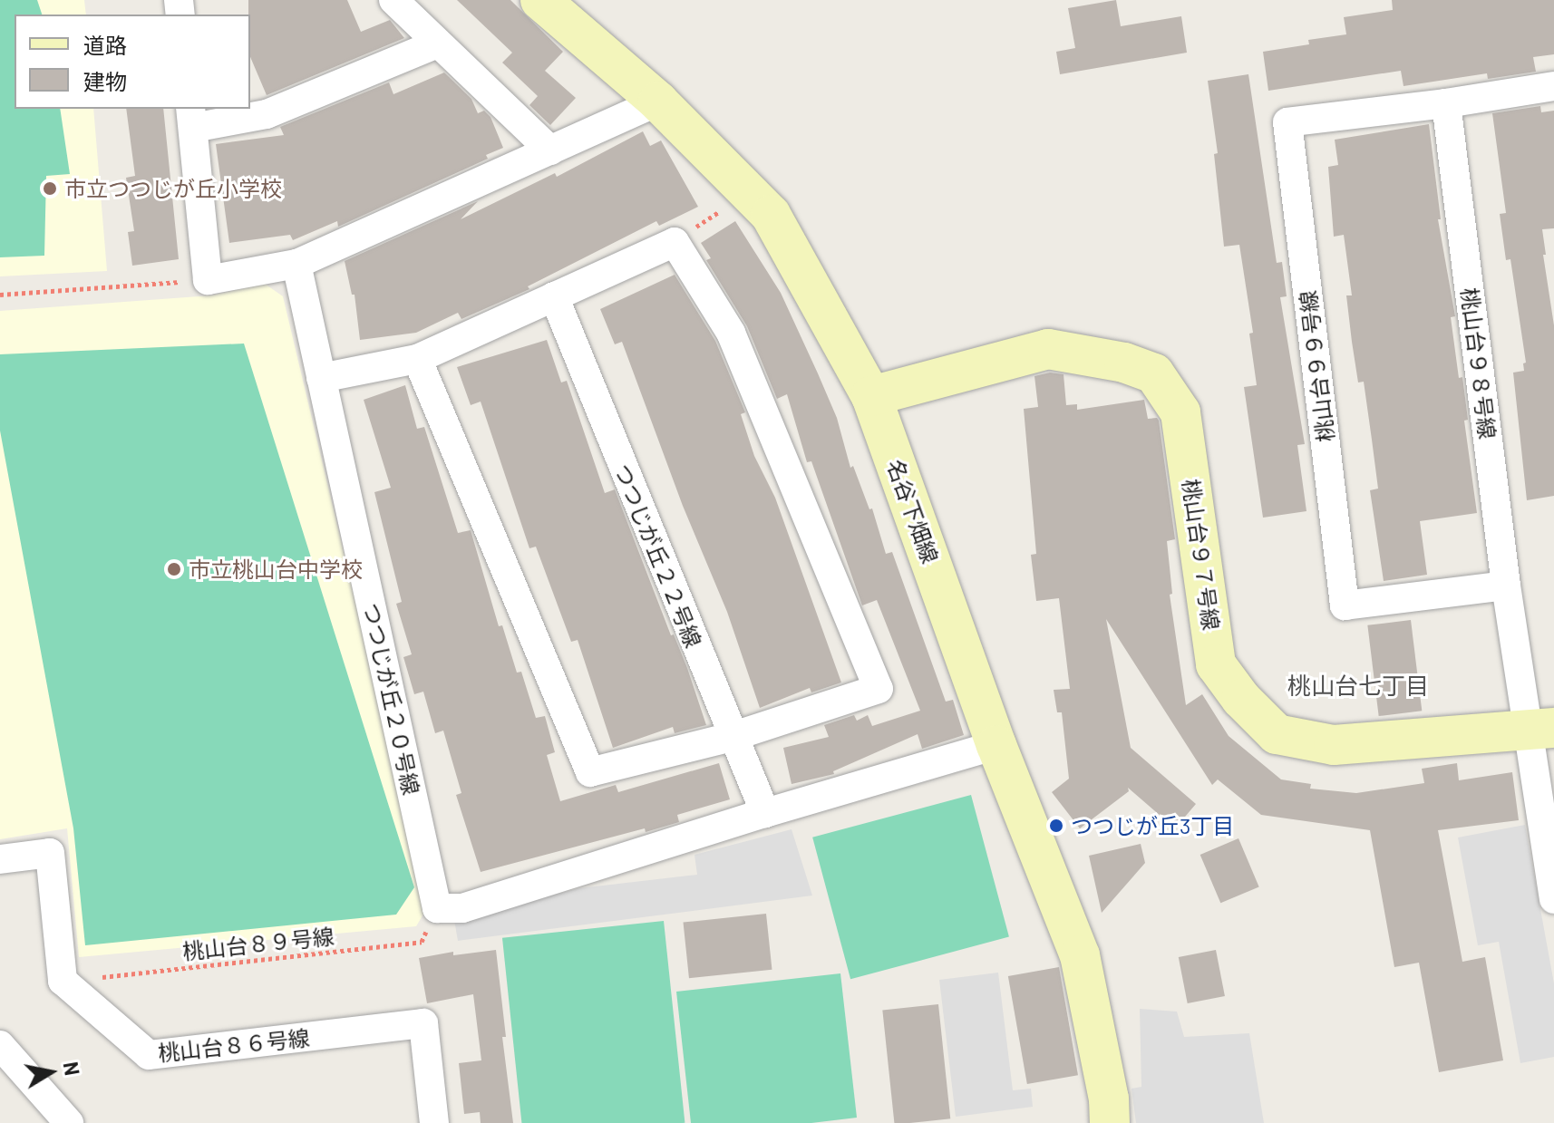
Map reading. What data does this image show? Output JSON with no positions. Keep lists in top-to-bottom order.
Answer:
{
  "streets": {
    "street": [
      "桃山台９８号線",
      "桃山台９９号線",
      "名谷下畑線",
      "桃山台９７号線",
      "つつじが丘２２号線",
      "つつじが丘２０号線",
      "桃山台８６号線"
    ],
    "path": ["桃山台８９号線"]
  },
  "crossings": [
    ["桃山台９８号線", "桃山台９９号線"],
    ["桃山台９８号線", "桃山台９７号線"],
    ["名谷下畑線", "桃山台９７号線"],
    ["つつじが丘２０号線", "桃山台８９号線"],
    ["桃山台８９号線", "桃山台８６号線"]
  ],
  "districts": ["桃山台七丁目"],
  "places": ["市立つつじが丘小学校", "市立桃山台中学校", "つつじが丘3丁目"],
  "legend": ["道路", "建物"],
  "north": "right"
}
